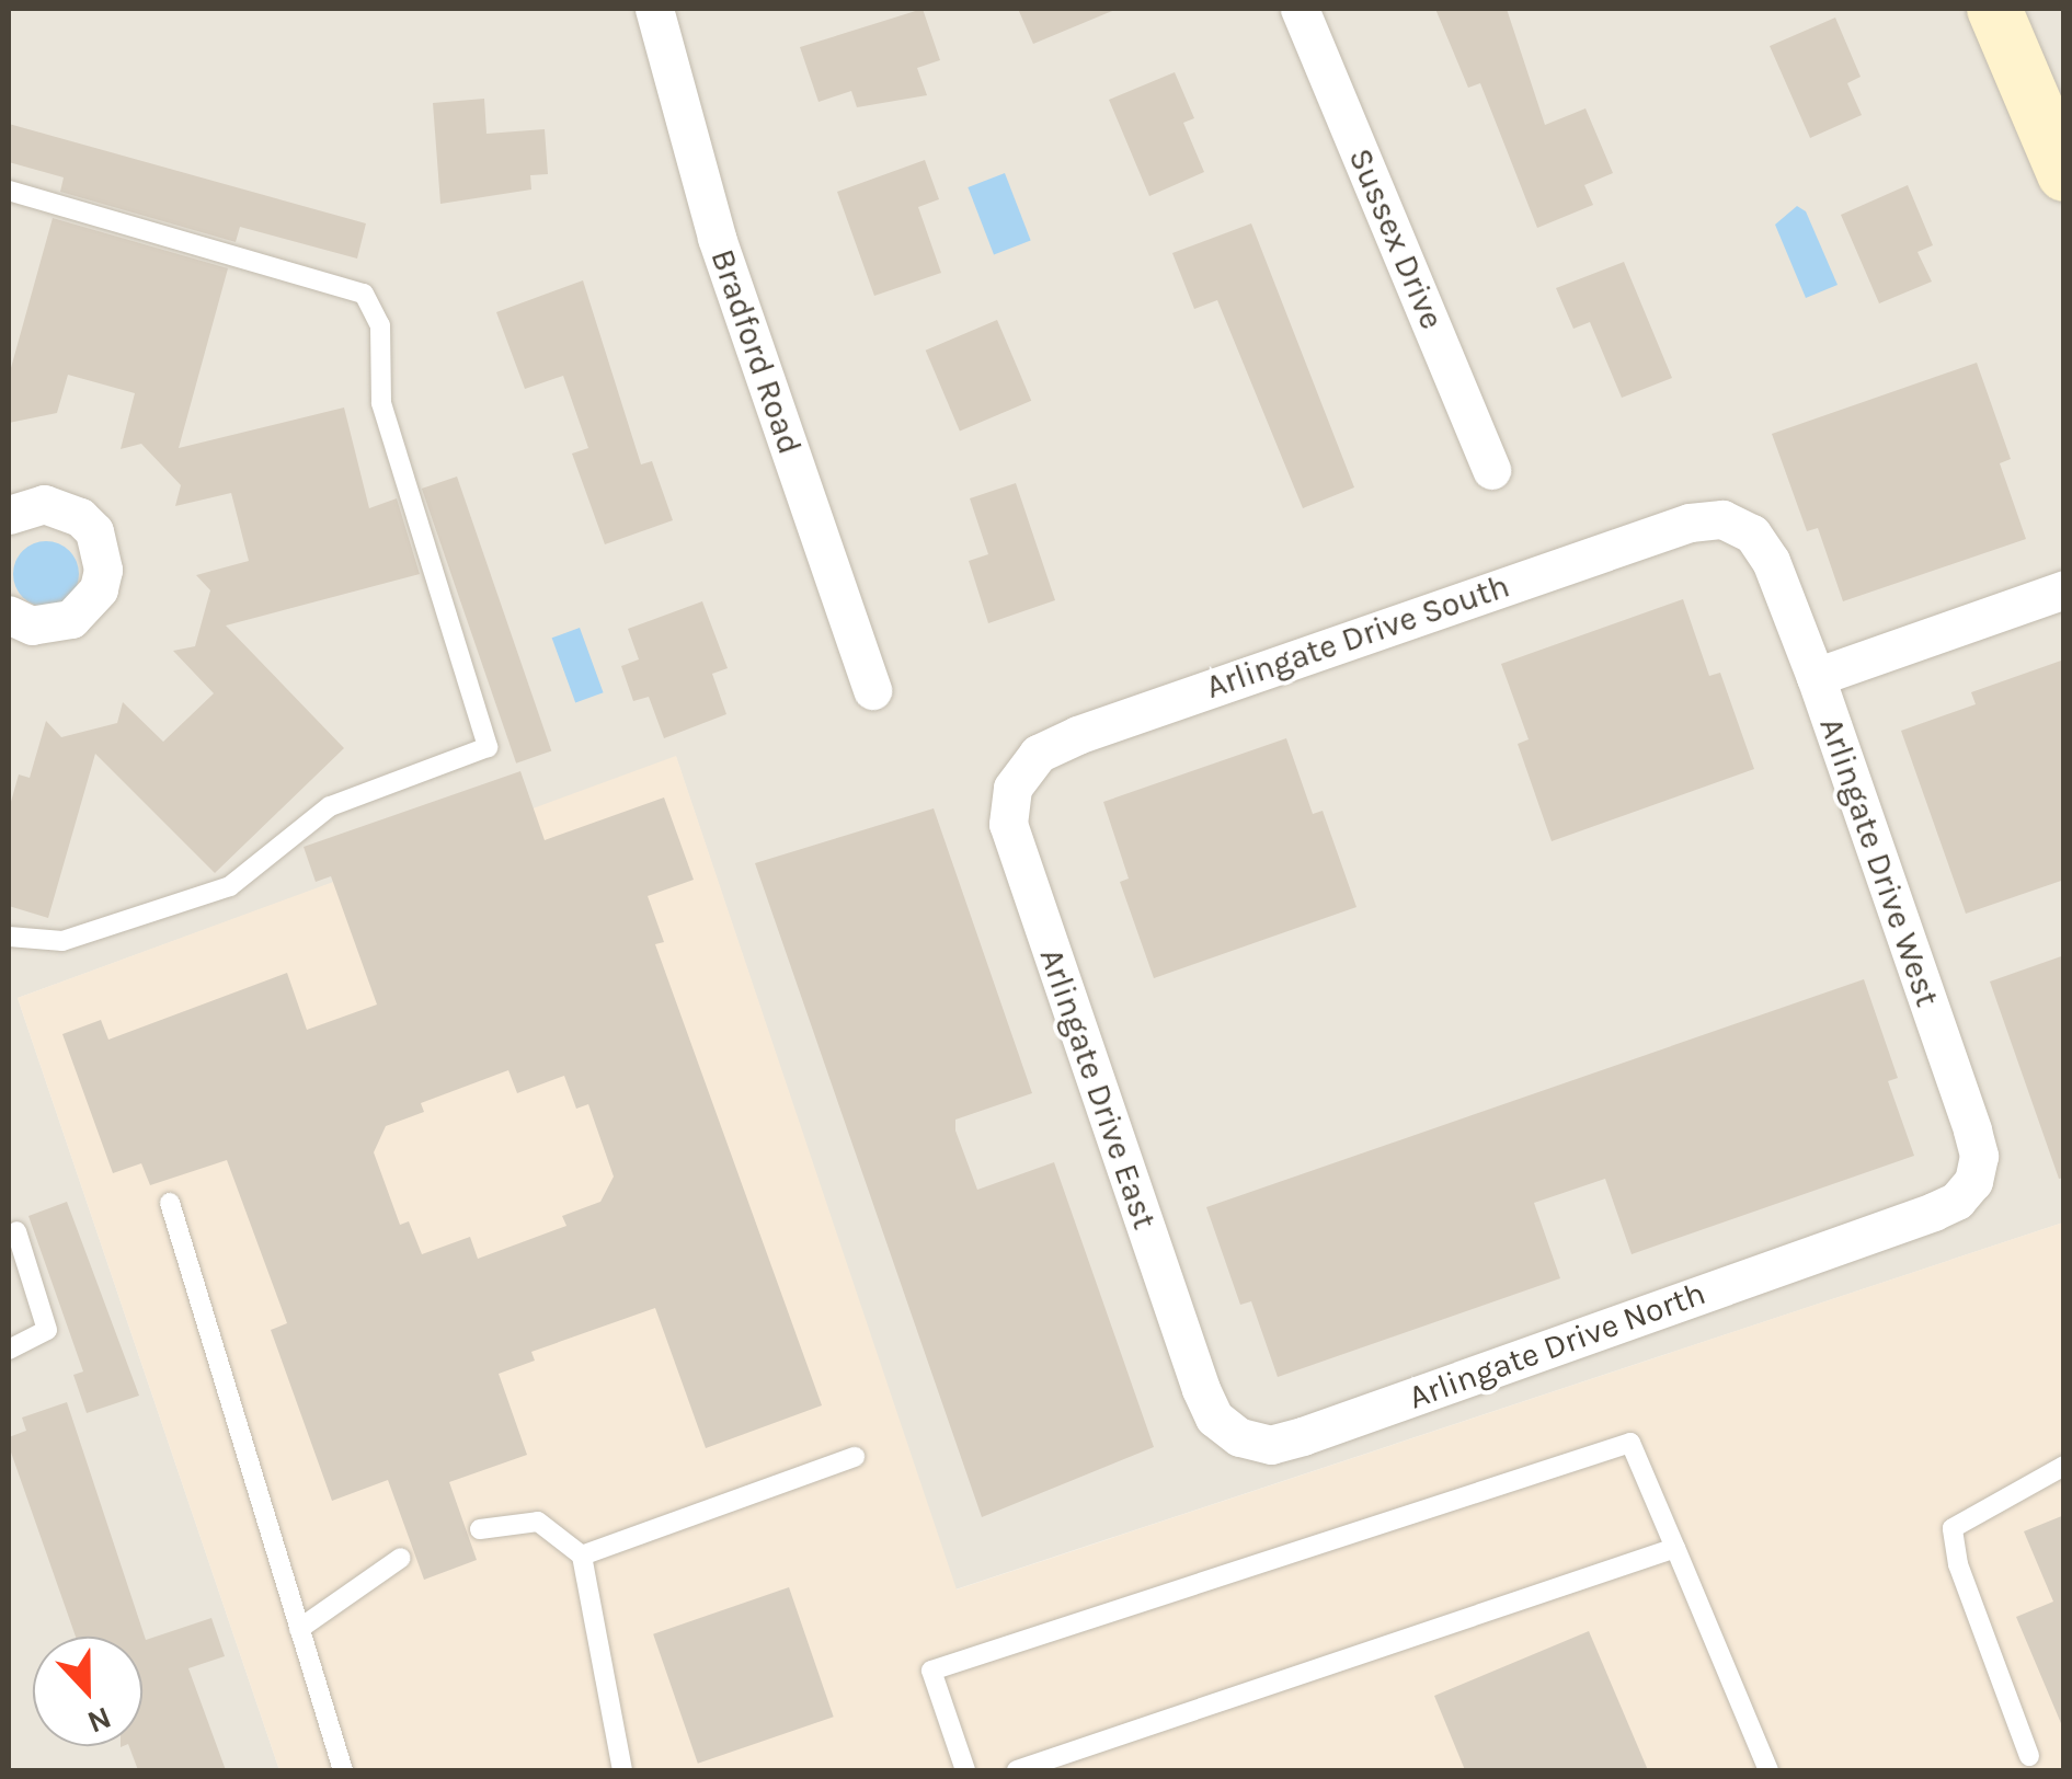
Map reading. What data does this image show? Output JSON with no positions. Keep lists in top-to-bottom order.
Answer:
{
  "streets": {
    "street": [
      "Sussex Drive",
      "Bradford Road",
      "Arlingate Drive South",
      "Arlingate Drive West",
      "Arlingate Drive East",
      "Arlingate Drive North"
    ]
  },
  "crossings": [
    ["Arlingate Drive South", "Arlingate Drive West"],
    ["Arlingate Drive South", "Arlingate Drive East"],
    ["Arlingate Drive West", "Arlingate Drive North"],
    ["Arlingate Drive East", "Arlingate Drive North"]
  ],
  "north": "bottom"
}
